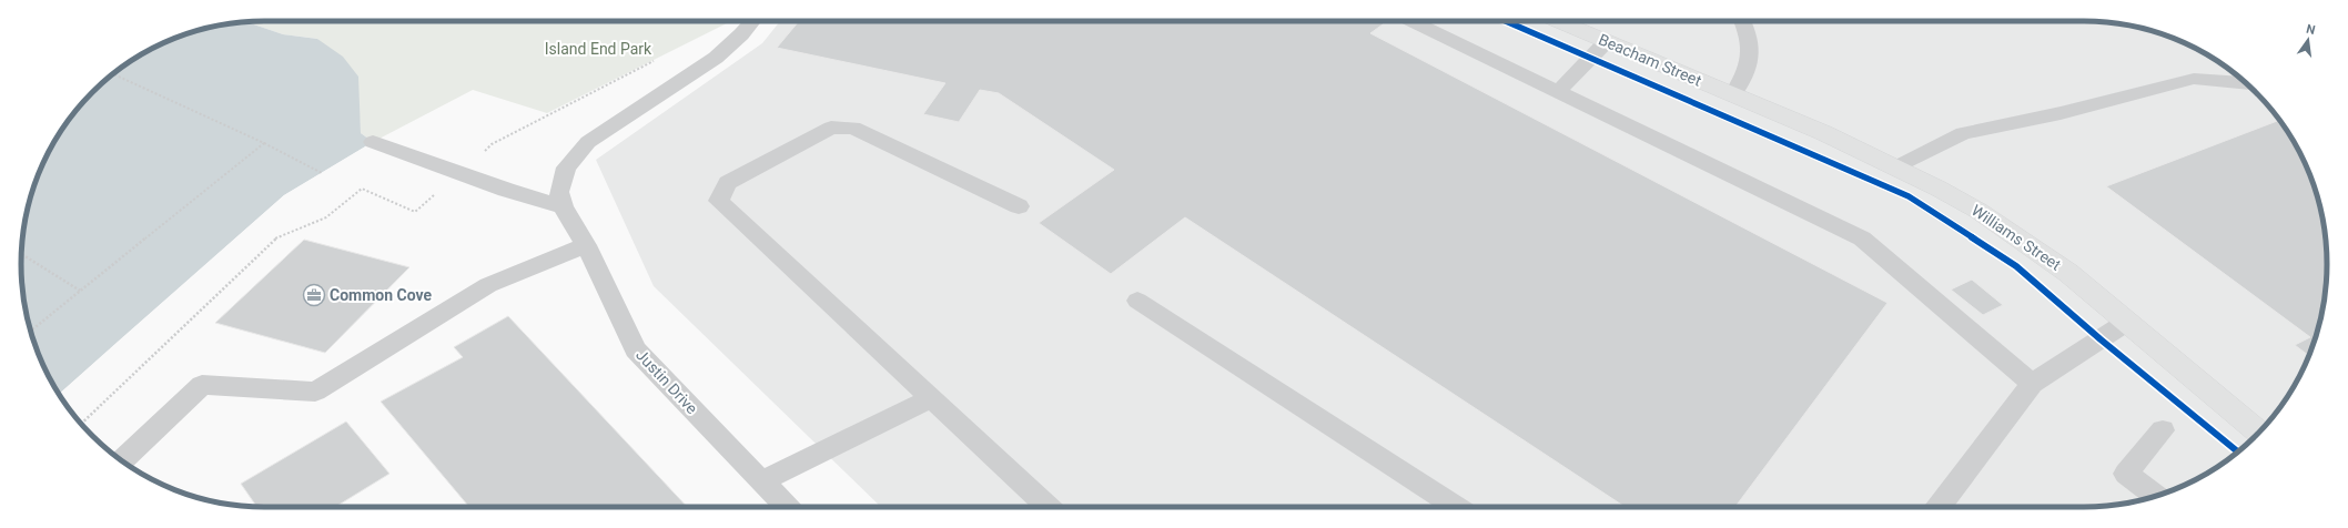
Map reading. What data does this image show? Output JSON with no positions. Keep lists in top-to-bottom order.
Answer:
{
  "streets": {
    "main road": ["Beacham Street", "Williams Street"],
    "lane": ["Justin Drive"]
  },
  "crossings": [
    ["Beacham Street", "Williams Street"]
  ],
  "parks": ["Island End Park"],
  "places": {
    "office": ["Common Cove"]
  },
  "north": "top"
}
